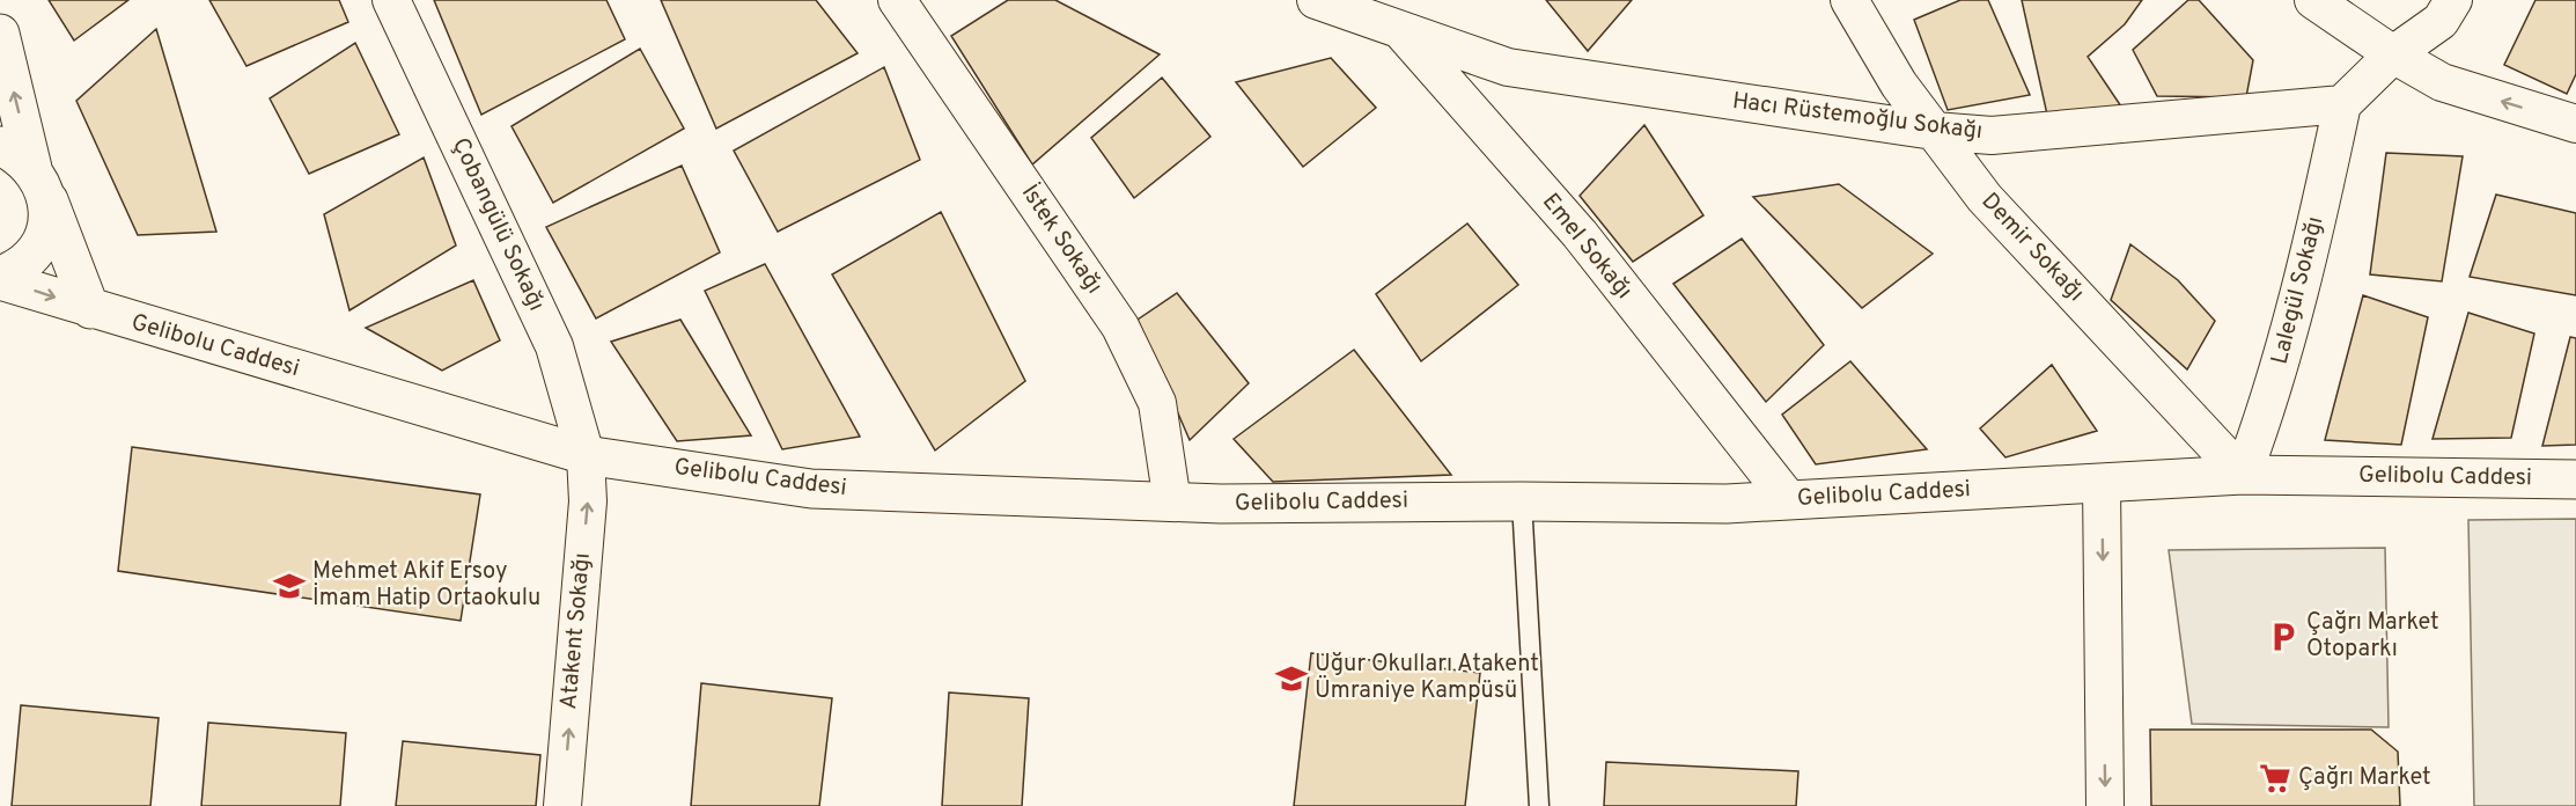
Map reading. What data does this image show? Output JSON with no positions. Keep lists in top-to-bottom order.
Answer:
{
  "streets": {
    "street": [
      "Hacı Rüstemoğlu Sokağı",
      "Çobangülü Sokağı",
      "İstek Sokağı",
      "Emel Sokağı",
      "Demir Sokağı",
      "Lalegül Sokağı",
      "Gelibolu Caddesi",
      "Atakent Sokağı"
    ]
  },
  "crossings": [
    ["Hacı Rüstemoğlu Sokağı", "Emel Sokağı"],
    ["Hacı Rüstemoğlu Sokağı", "Demir Sokağı"],
    ["Hacı Rüstemoğlu Sokağı", "Lalegül Sokağı"],
    ["Çobangülü Sokağı", "Gelibolu Caddesi"],
    ["Çobangülü Sokağı", "Atakent Sokağı"],
    ["İstek Sokağı", "Gelibolu Caddesi"],
    ["Emel Sokağı", "Gelibolu Caddesi"],
    ["Demir Sokağı", "Lalegül Sokağı"],
    ["Demir Sokağı", "Gelibolu Caddesi"],
    ["Lalegül Sokağı", "Gelibolu Caddesi"],
    ["Gelibolu Caddesi", "Atakent Sokağı"]
  ],
  "one_way": ["Atakent Sokağı"],
  "places": {
    "school or university": ["Mehmet Akif Ersoy İmam Hatip Ortaokulu", "Uğur Okulları Atakent Ümraniye Kampüsü"],
    "parking": ["Çağrı Market Otoparkı"],
    "supermarket": ["Çağrı Market"]
  }
}
